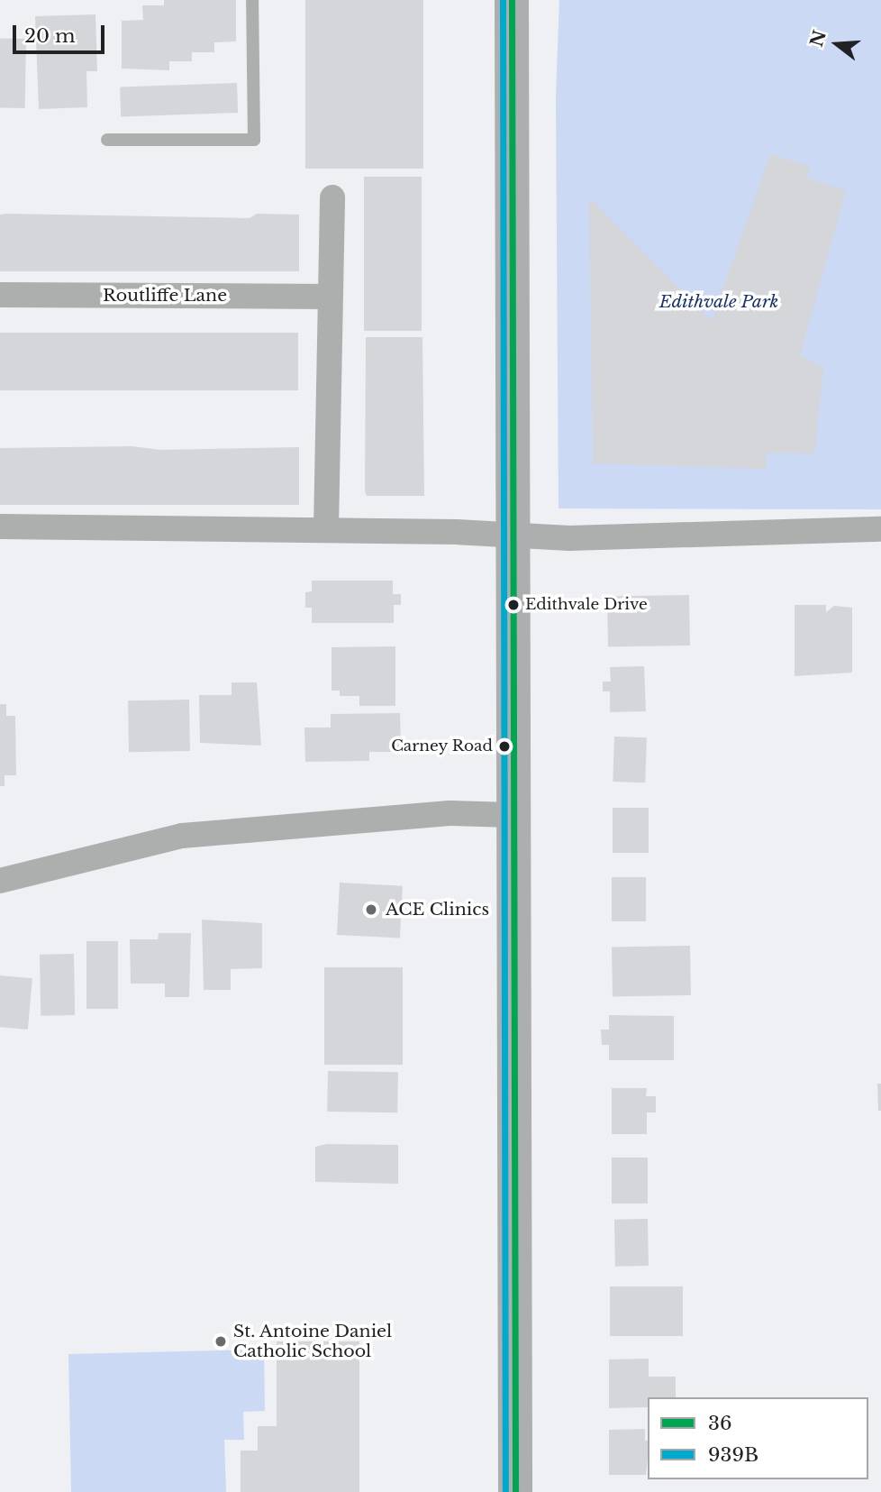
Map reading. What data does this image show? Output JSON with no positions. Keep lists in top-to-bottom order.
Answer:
{
  "streets": {
    "street": ["Routliffe Lane"]
  },
  "parks": ["Edithvale Park"],
  "places": [
    "Edithvale Drive",
    "Carney Road",
    "ACE Clinics",
    "St. Antoine Daniel Catholic School"
  ],
  "lines": ["transit line 36", "transit line 939B"],
  "legend": ["36", "939B"],
  "scale_bar": "20 m",
  "north": "left"
}
